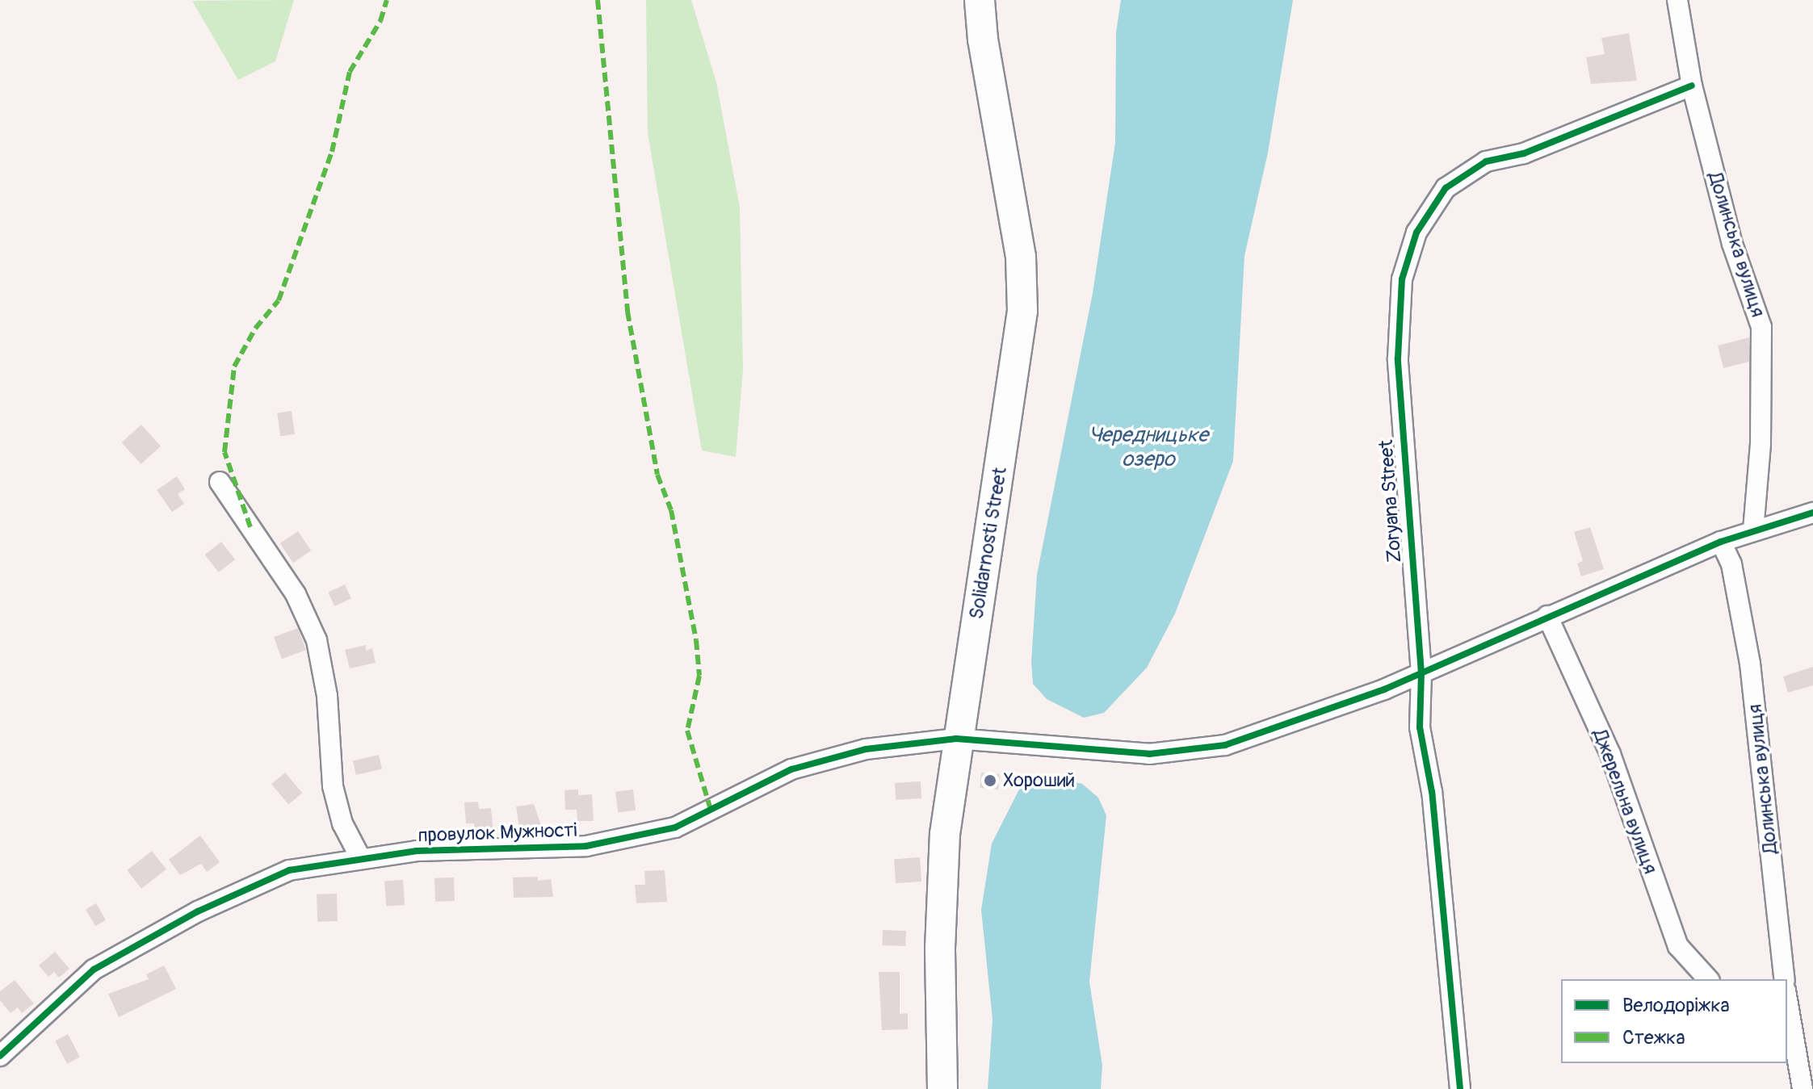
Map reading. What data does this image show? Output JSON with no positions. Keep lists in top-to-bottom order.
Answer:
{
  "streets": {
    "main road": ["Solidarnosti Street"],
    "street": [
      "Долинська вулиця",
      "Zoryana Street",
      "Джерельна вулиця",
      "провулок Мужності"
    ]
  },
  "crossings": [
    ["Долинська вулиця", "Zoryana Street"],
    ["Долинська вулиця", "провулок Мужності"],
    ["Zoryana Street", "провулок Мужності"],
    ["Solidarnosti Street", "провулок Мужності"],
    ["Джерельна вулиця", "провулок Мужності"]
  ],
  "water": ["Чередницьке озеро"],
  "places": ["Хороший"],
  "legend": ["Велодоріжка", "Стежка"]
}
